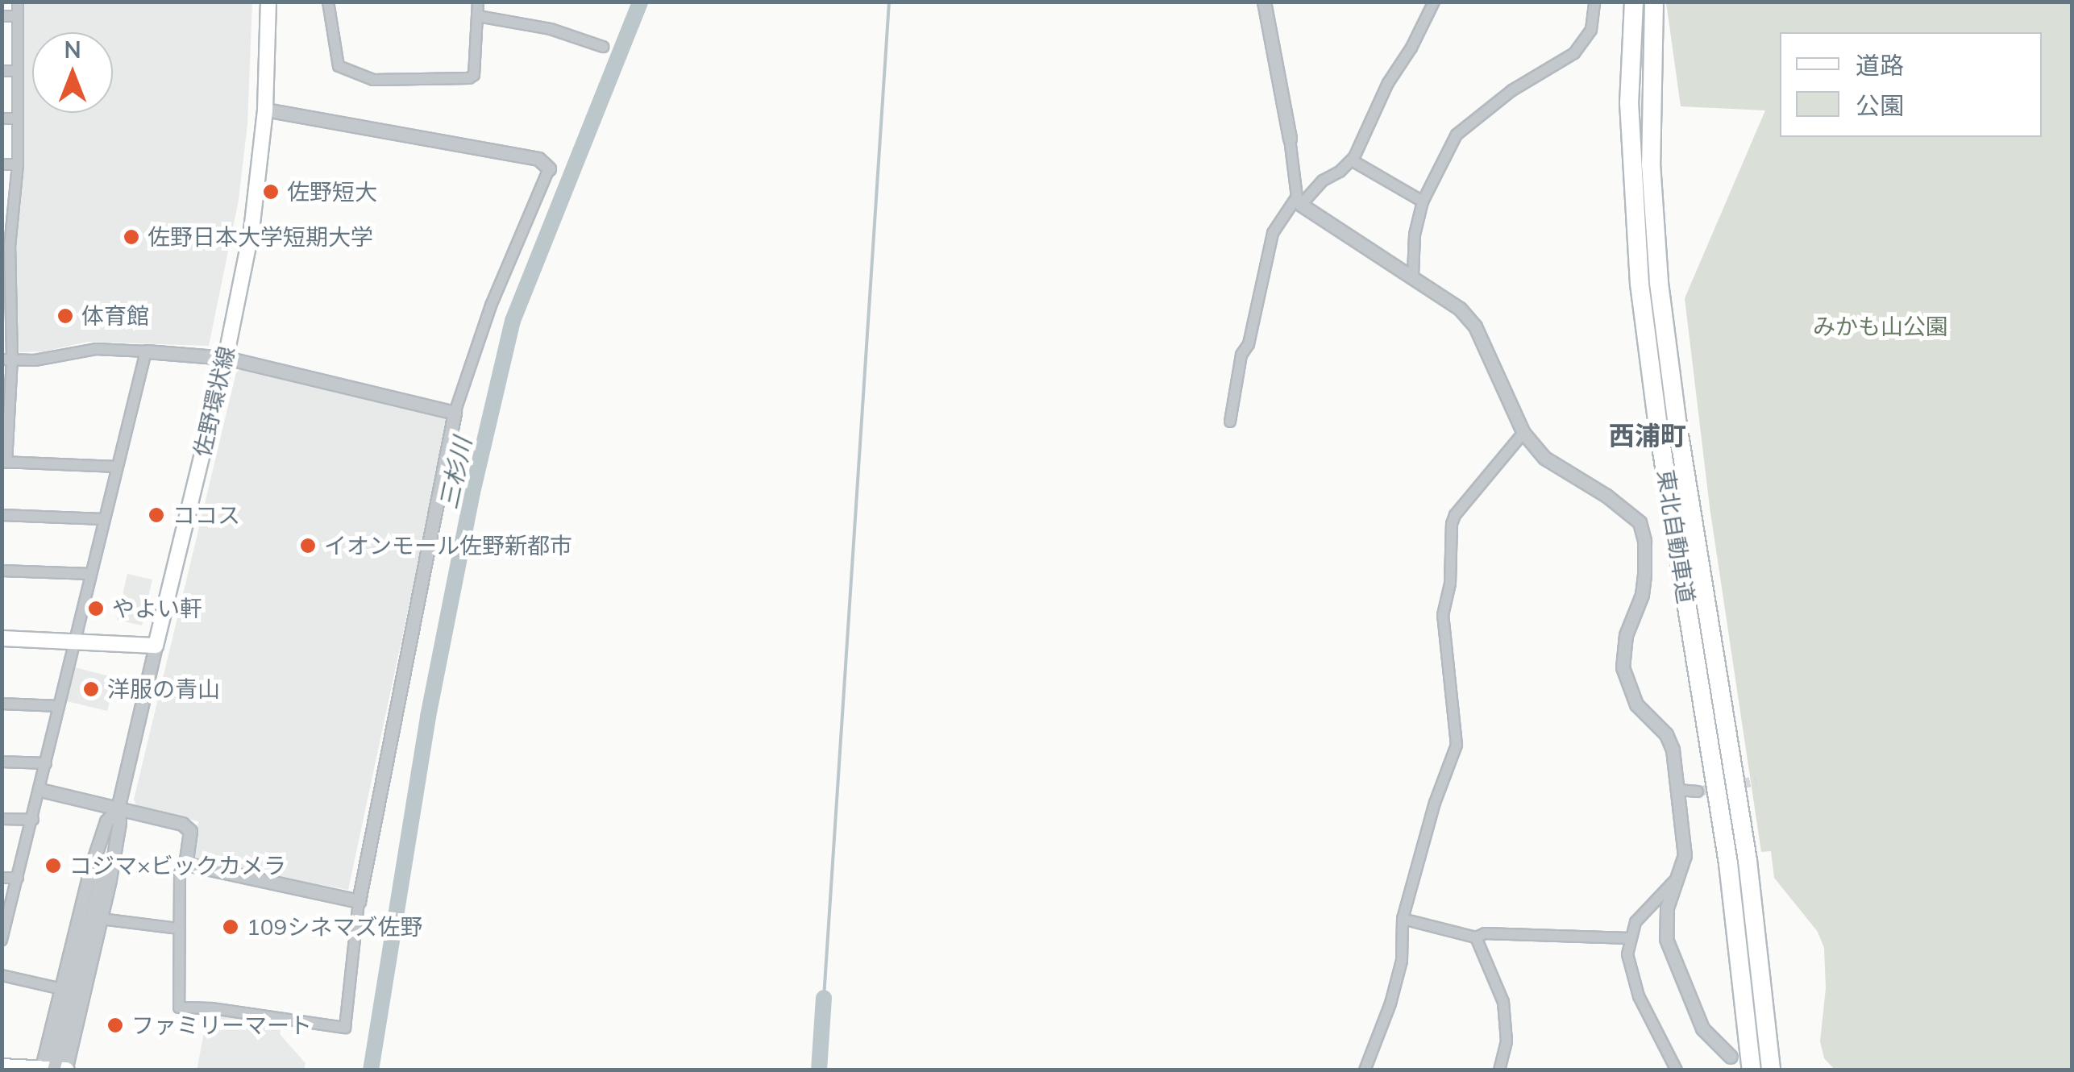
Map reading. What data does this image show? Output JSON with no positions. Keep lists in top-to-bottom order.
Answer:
{
  "streets": {
    "highway": ["東北自動車道"],
    "main road": ["佐野環状線"]
  },
  "districts": ["西浦町"],
  "water": ["三杉川"],
  "parks": ["みかも山公園"],
  "places": [
    "佐野短大",
    "佐野日本大学短期大学",
    "体育館",
    "ココス",
    "イオンモール佐野新都市",
    "やよい軒",
    "洋服の青山",
    "コジマ×ビックカメラ",
    "109シネマズ佐野",
    "ファミリーマート"
  ],
  "legend": ["道路", "公園"],
  "north": "top"
}
